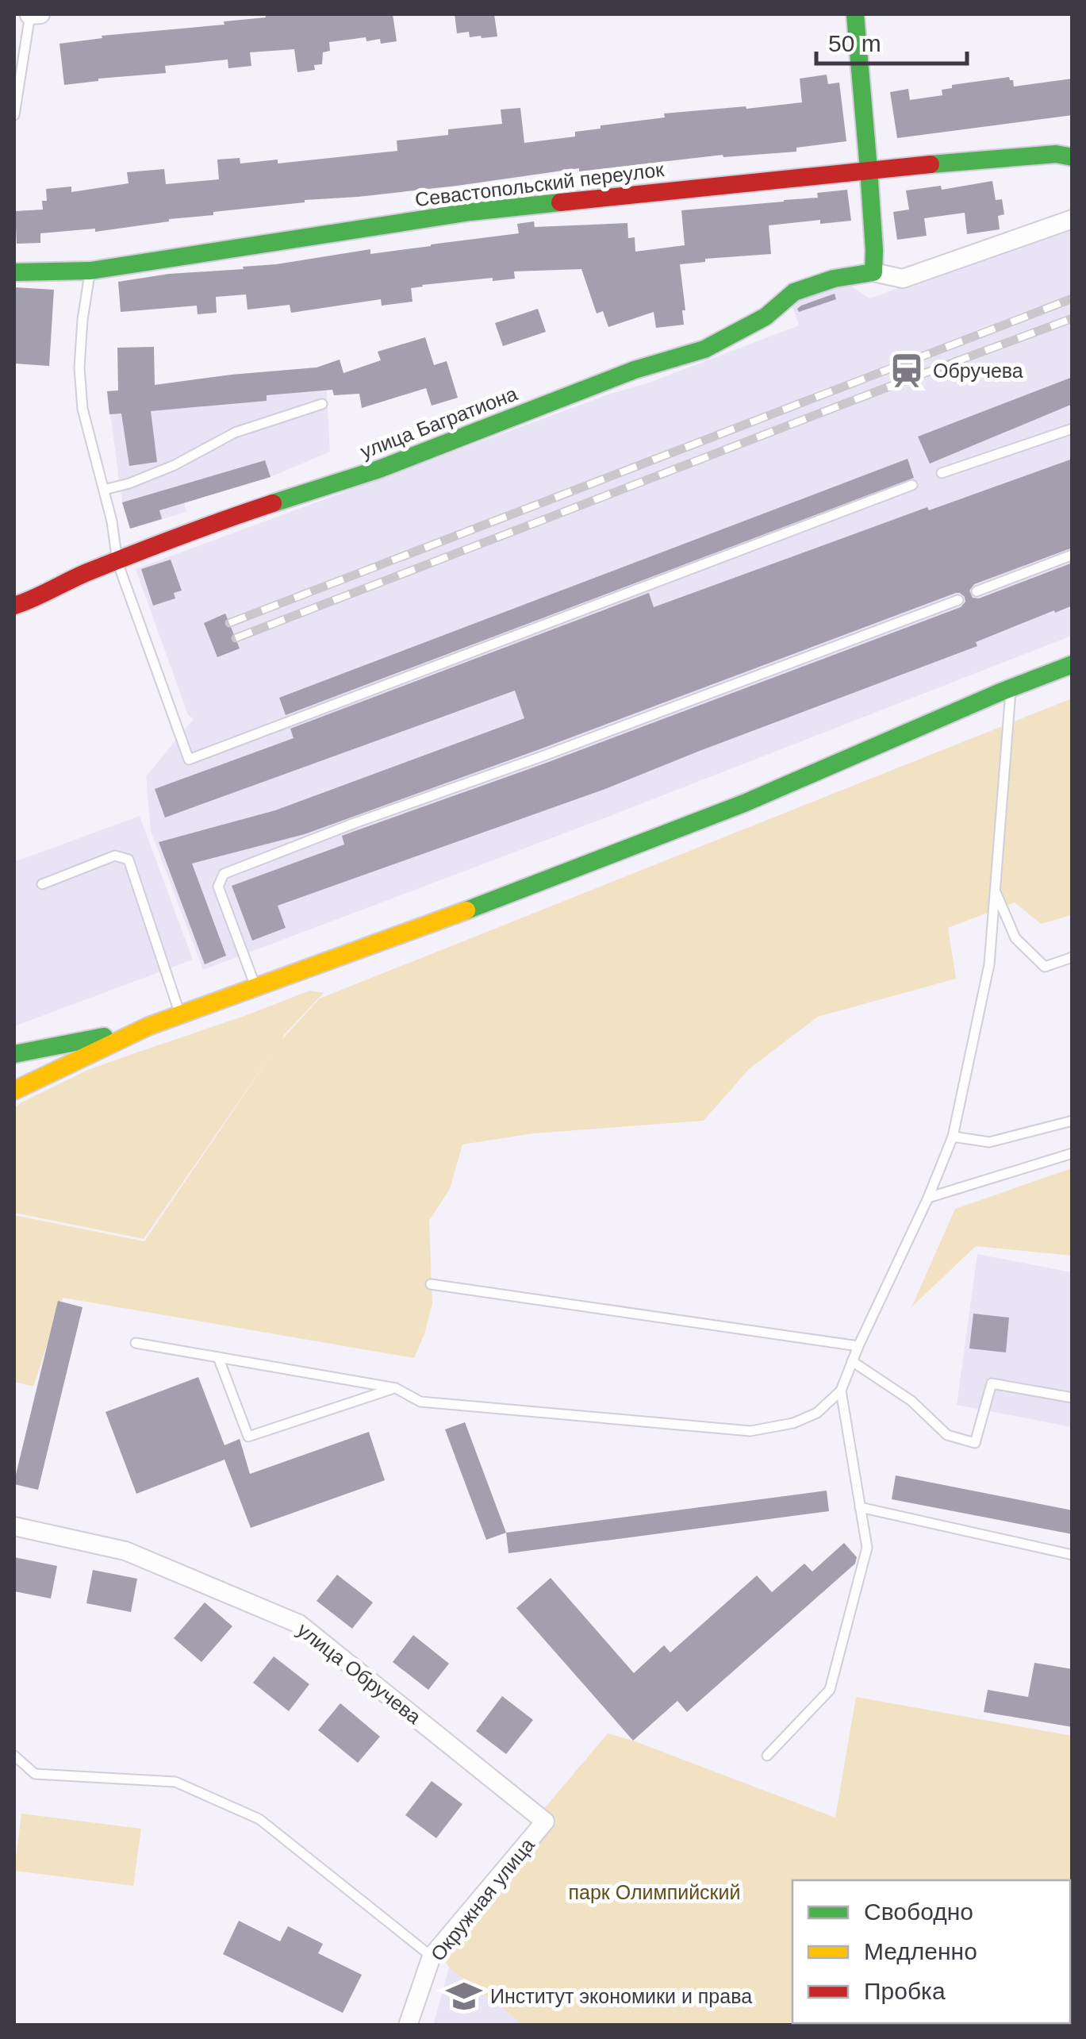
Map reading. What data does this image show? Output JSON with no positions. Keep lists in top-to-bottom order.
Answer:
{
  "streets": {
    "street": [
      "Севастопольский переулок",
      "улица Багратиона",
      "улица Обручева",
      "Окружная улица"
    ]
  },
  "crossings": [
    ["улица Обручева", "Окружная улица"]
  ],
  "parks": ["парк Олимпийский"],
  "places": {
    "station": ["Обручева"],
    "school or university": ["Институт экономики и права"]
  },
  "legend": ["Свободно", "Медленно", "Пробка"],
  "scale_bar": "50 m"
}
